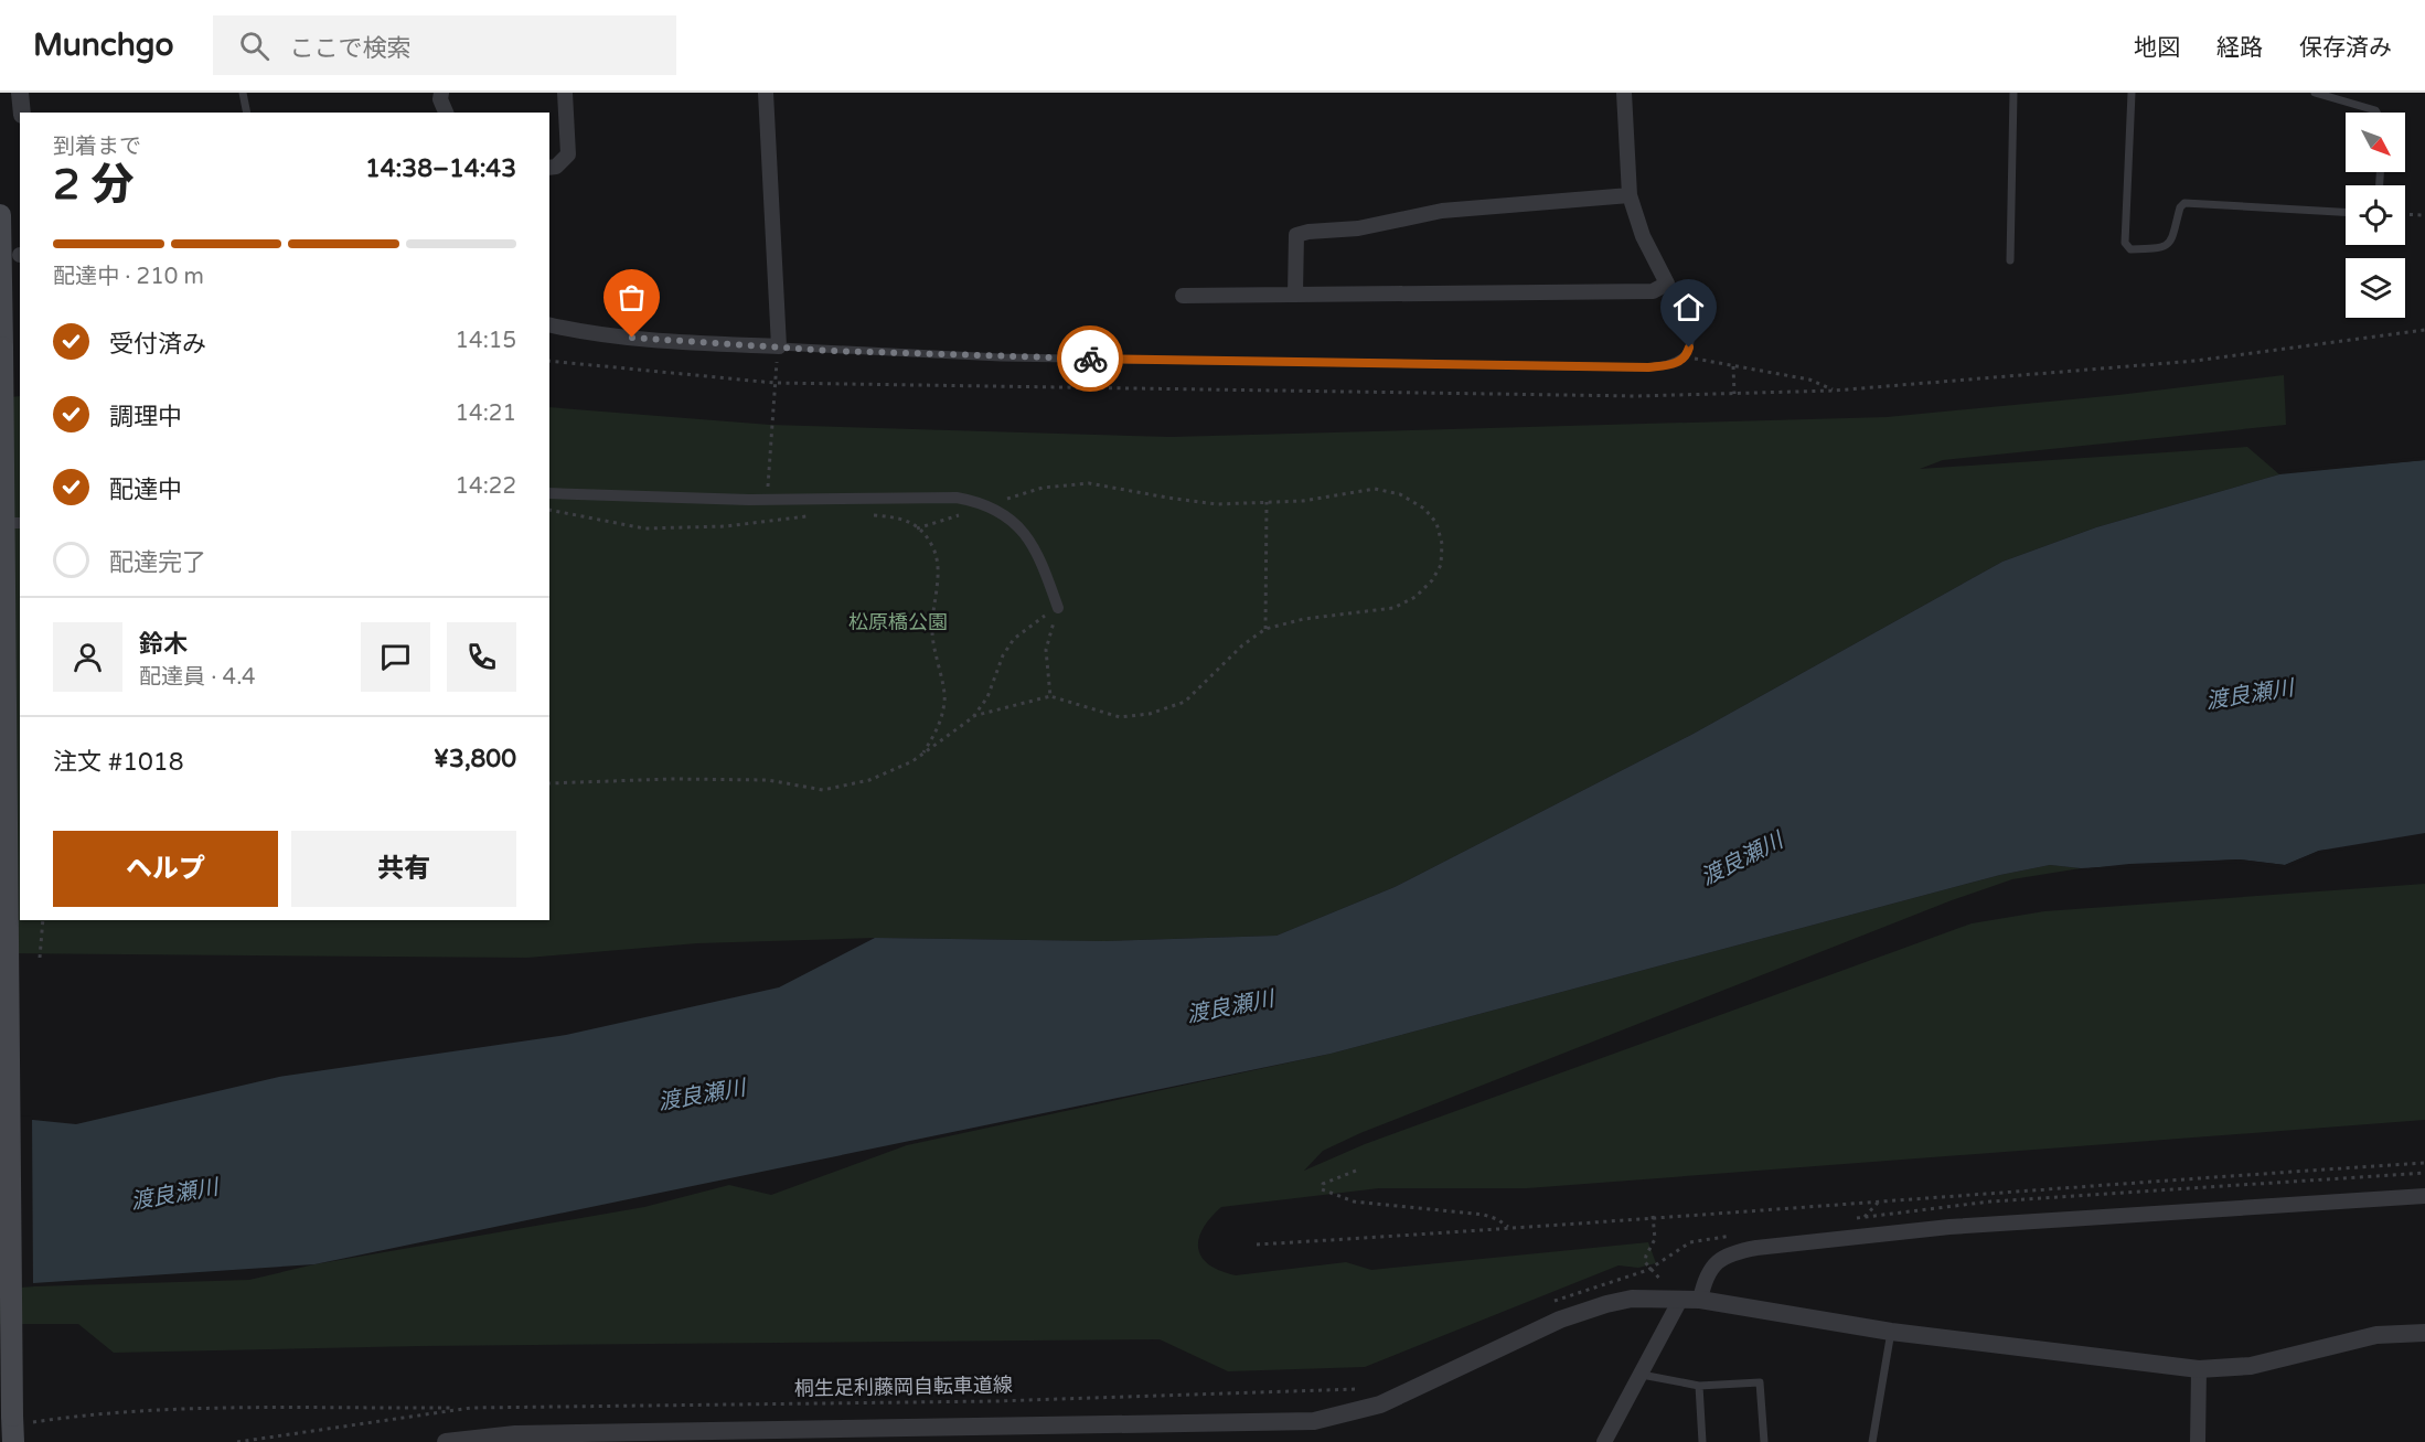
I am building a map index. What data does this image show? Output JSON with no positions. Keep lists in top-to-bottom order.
{
  "streets": {
    "path": ["桐生足利藤岡自転車道線"]
  },
  "water": ["渡良瀬川"],
  "parks": ["松原橋公園"],
  "north": "bottom right",
  "page": {
    "header": "Munchgo",
    "search": "ここで検索",
    "nav": ["地図", "経路", "保存済み"],
    "heading": ["2 分", "到着まで", "14:38–14:43"],
    "panel": [
      "鈴木",
      "配達員 · 4.4",
      "注文 #1018",
      "¥3,800"
    ],
    "bar": "配達中 · 210 m",
    "list": [
      ["受付済み", "14:15"],
      ["調理中", "14:21"],
      ["配達中", "14:22"],
      "配達完了"
    ],
    "buttons": ["ヘルプ", "共有"]
  }
}
